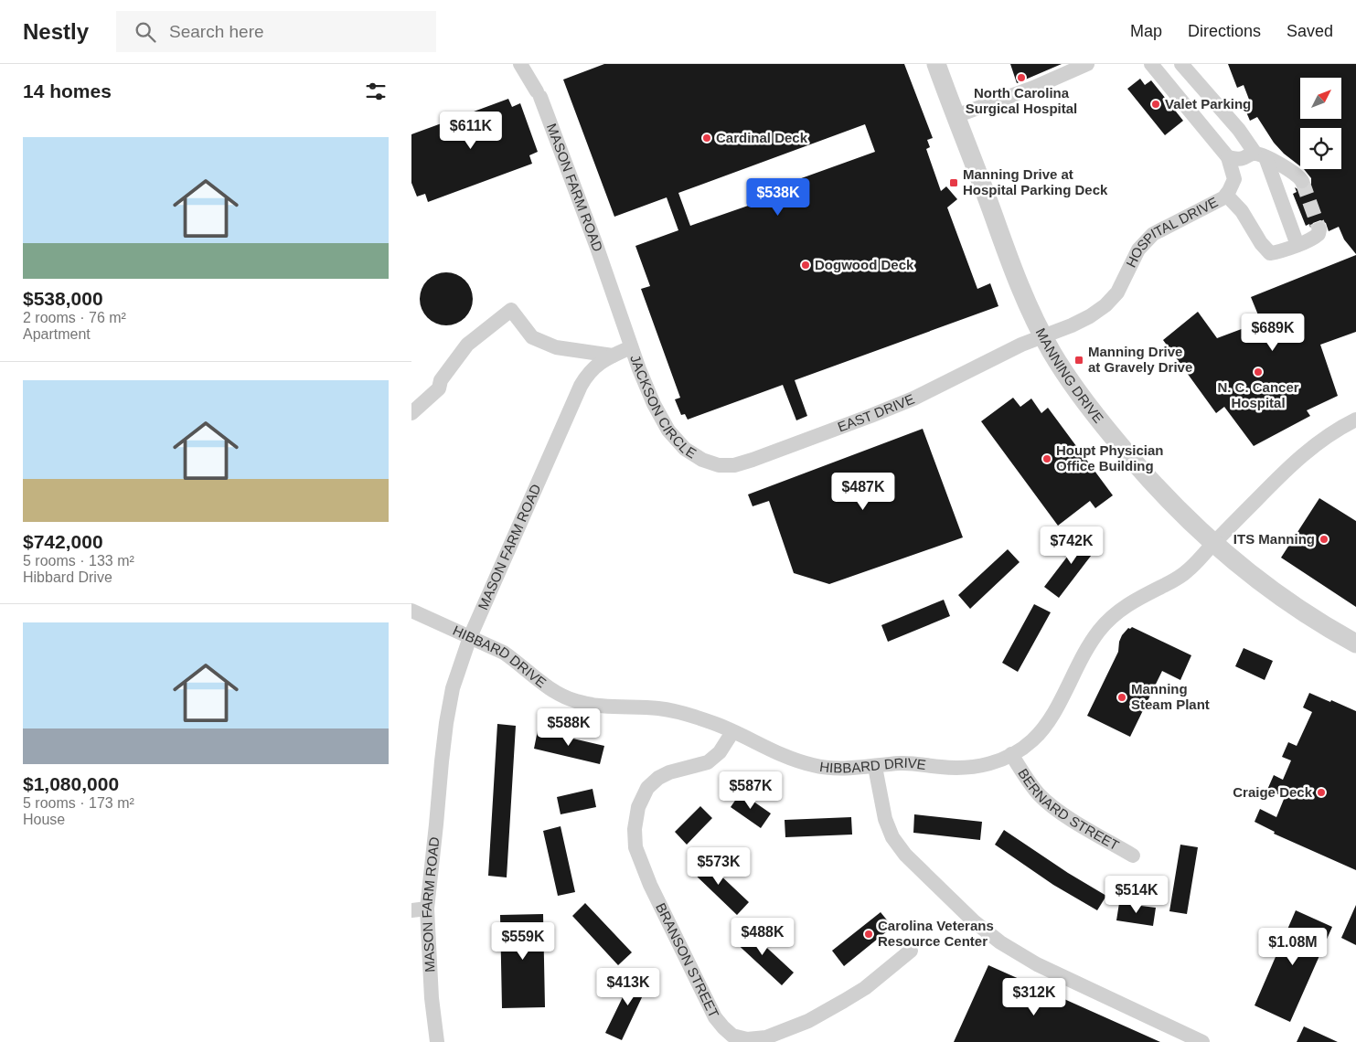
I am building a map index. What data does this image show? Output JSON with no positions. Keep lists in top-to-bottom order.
{
  "streets": {
    "street": [
      "MASON FARM ROAD",
      "HOSPITAL DRIVE",
      "MANNING DRIVE",
      "JACKSON CIRCLE",
      "EAST DRIVE",
      "HIBBARD DRIVE",
      "BERNARD STREET",
      "BRANSON STREET"
    ]
  },
  "crossings": [
    ["MASON FARM ROAD", "JACKSON CIRCLE"],
    ["MASON FARM ROAD", "HIBBARD DRIVE"],
    ["HOSPITAL DRIVE", "MANNING DRIVE"],
    ["HOSPITAL DRIVE", "EAST DRIVE"],
    ["MANNING DRIVE", "EAST DRIVE"],
    ["MANNING DRIVE", "HIBBARD DRIVE"],
    ["JACKSON CIRCLE", "EAST DRIVE"],
    ["HIBBARD DRIVE", "BERNARD STREET"],
    ["HIBBARD DRIVE", "BRANSON STREET"]
  ],
  "places": {
    "other": [
      "North Carolina Surgical Hospital",
      "Valet Parking",
      "Cardinal Deck",
      "Dogwood Deck",
      "N. C. Cancer Hospital",
      "Houpt Physician Office Building",
      "ITS Manning",
      "Manning Steam Plant",
      "Craige Deck",
      "Carolina Veterans Resource Center"
    ],
    "transit": ["Manning Drive at Hospital Parking Deck", "Manning Drive at Gravely Drive"]
  },
  "north": "top right",
  "page": {
    "header": "Nestly",
    "search": "Search here",
    "nav": ["Map", "Directions", "Saved"],
    "heading": "14 homes",
    "price": [
      "$611K",
      "$538K",
      "$689K",
      "$487K",
      "$742K",
      "$588K",
      "$587K",
      "$573K",
      "$514K",
      "$488K",
      "$559K",
      "$1.08M",
      "$413K",
      "$312K"
    ],
    "list": [
      {
        "name": "$538,000",
        "note": "2 rooms · 76 m² · Apartment"
      },
      {
        "name": "$742,000",
        "note": "5 rooms · 133 m² · Hibbard Drive"
      },
      {
        "name": "$1,080,000",
        "note": "5 rooms · 173 m² · House"
      }
    ]
  }
}
